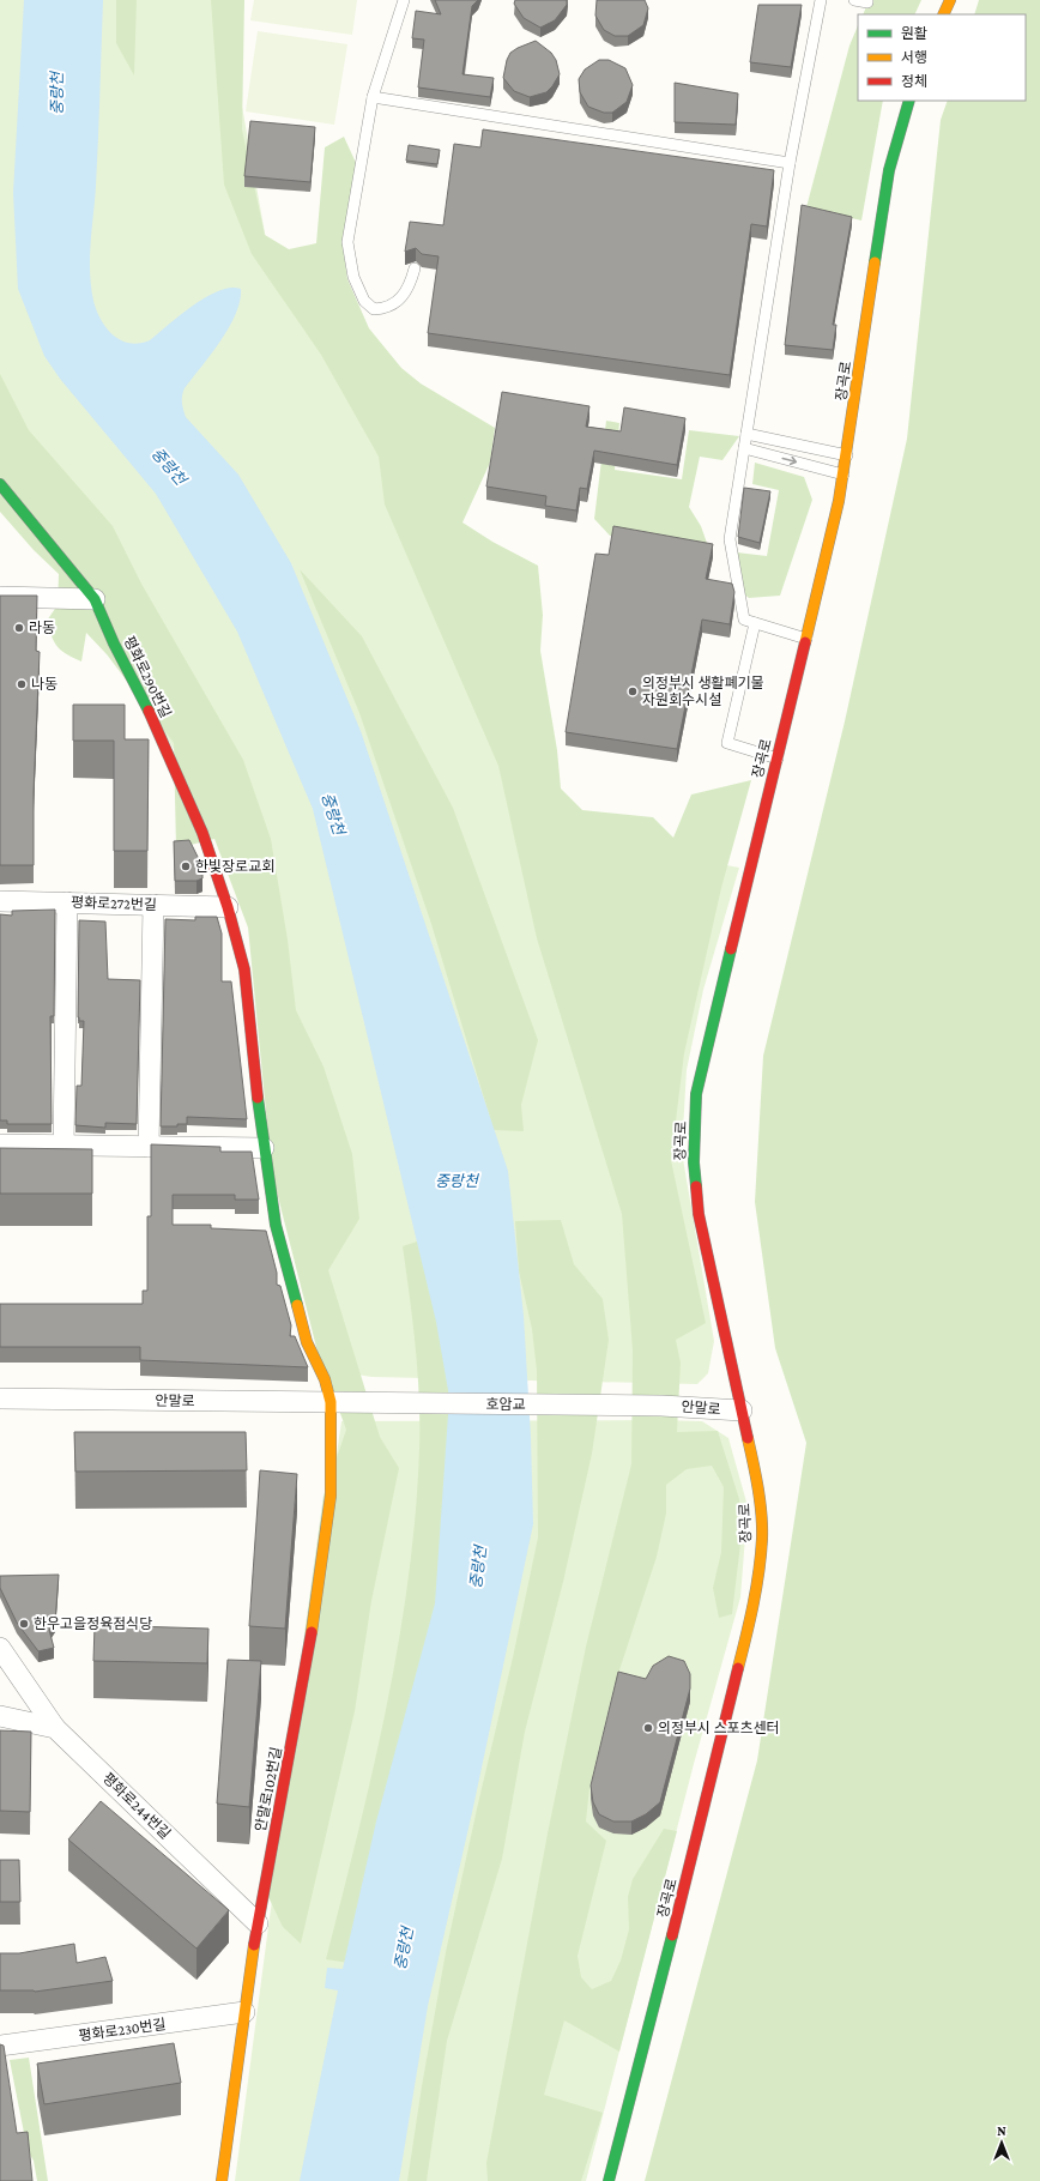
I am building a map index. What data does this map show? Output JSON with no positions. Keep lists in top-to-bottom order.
{
  "streets": {
    "street": [
      "장곡로",
      "평화로290번길",
      "평화로272번길",
      "안말로",
      "호암교",
      "안말로102번길",
      "평화로244번길",
      "평화로230번길"
    ]
  },
  "crossings": [
    ["장곡로", "안말로"],
    ["평화로290번길", "평화로272번길"],
    ["평화로290번길", "안말로102번길"],
    ["안말로", "호암교"],
    ["안말로", "안말로102번길"],
    ["호암교", "안말로102번길"],
    ["안말로102번길", "평화로244번길"],
    ["안말로102번길", "평화로230번길"]
  ],
  "water": ["중랑천"],
  "places": [
    "라동",
    "나동",
    "의정부시 생활폐기물 자원회수시설",
    "한빛장로교회",
    "한우고을정육점식당",
    "의정부시 스포츠센터"
  ],
  "legend": ["원활", "서행", "정체"],
  "north": "top"
}
